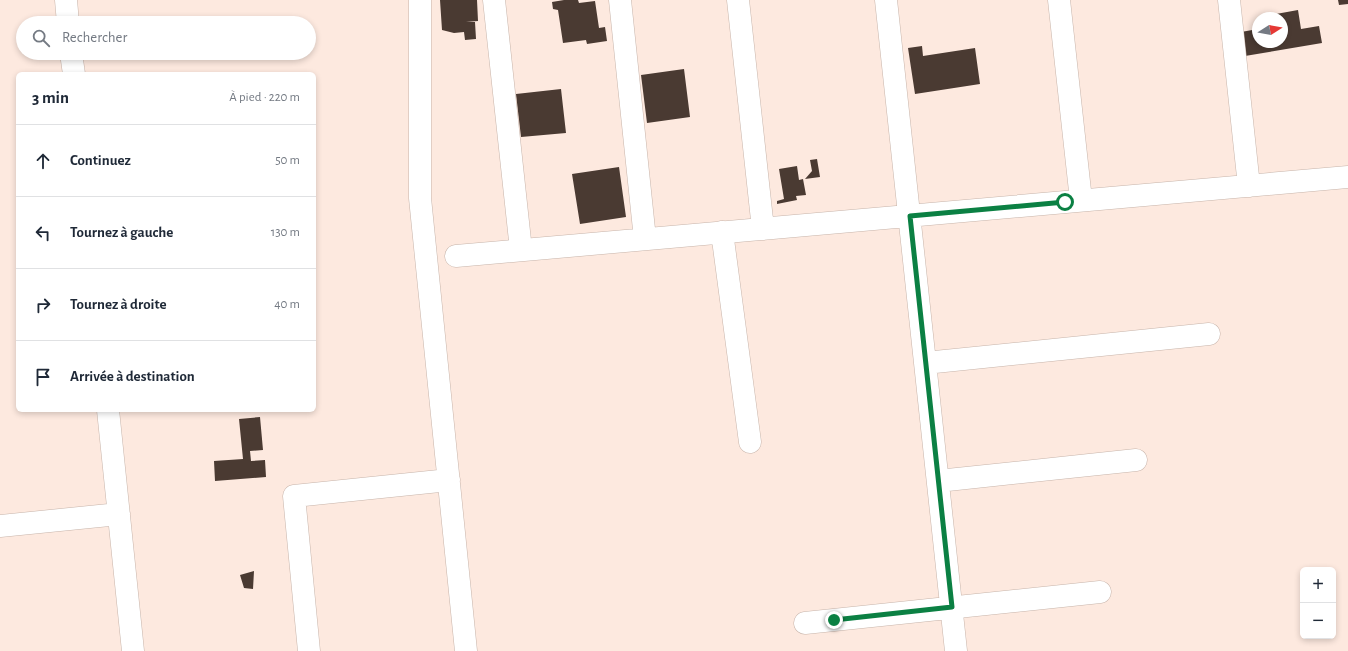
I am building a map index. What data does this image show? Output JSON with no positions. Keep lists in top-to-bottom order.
{
  "north": "right",
  "page": {
    "search": "Rechercher",
    "heading": ["3 min", "À pied · 220 m"],
    "list": [
      ["Continuez", "50 m"],
      ["Tournez à gauche", "130 m"],
      ["Tournez à droite", "40 m"],
      "Arrivée à destination"
    ],
    "map_buttons": ["+", "−"]
  }
}
